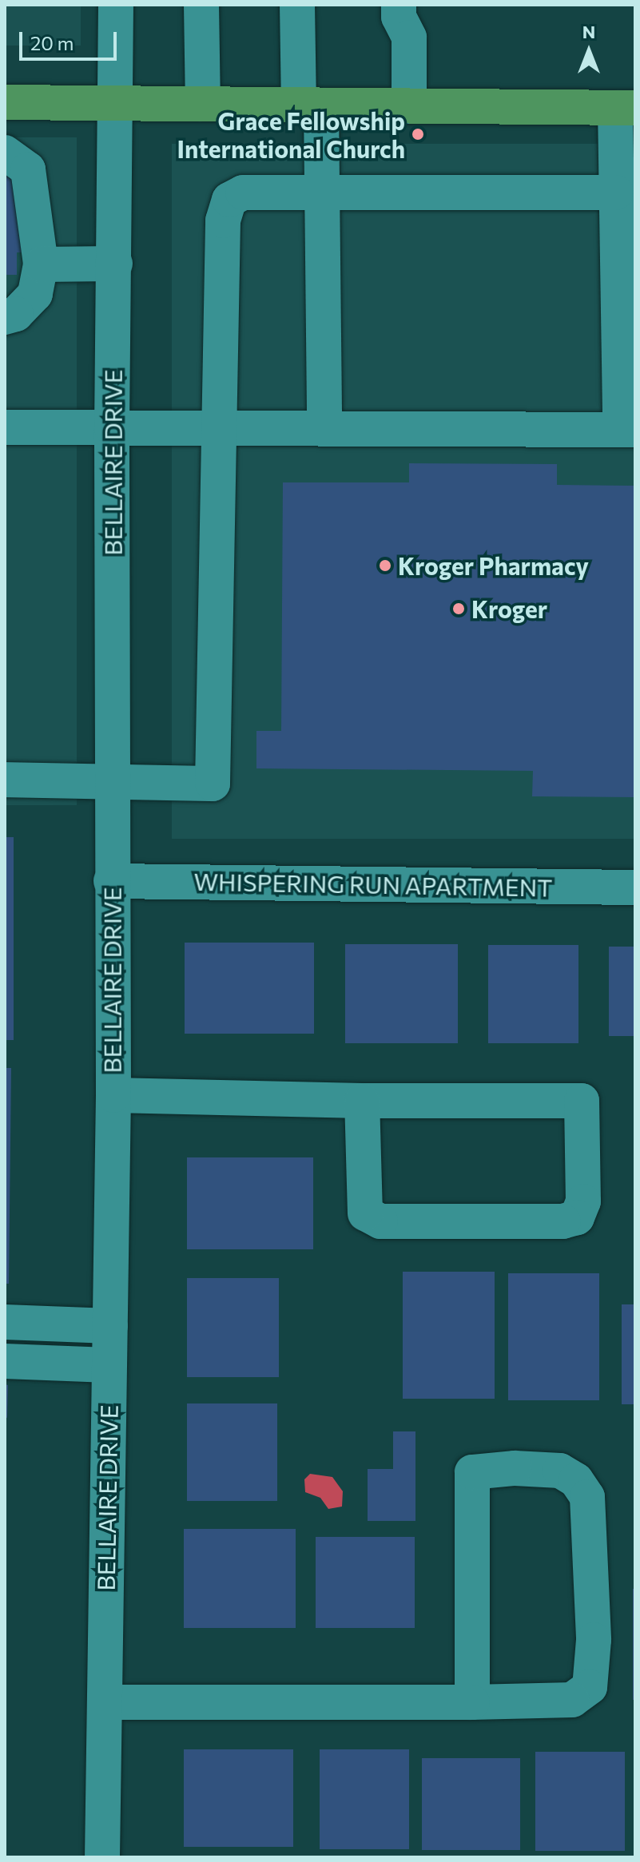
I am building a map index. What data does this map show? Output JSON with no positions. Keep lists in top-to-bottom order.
{
  "streets": {
    "street": ["BELLAIRE DRIVE", "WHISPERING RUN APARTMENT"]
  },
  "crossings": [
    ["BELLAIRE DRIVE", "WHISPERING RUN APARTMENT"]
  ],
  "places": ["Grace Fellowship International Church", "Kroger Pharmacy", "Kroger"],
  "scale_bar": "20 m",
  "north": "top"
}
